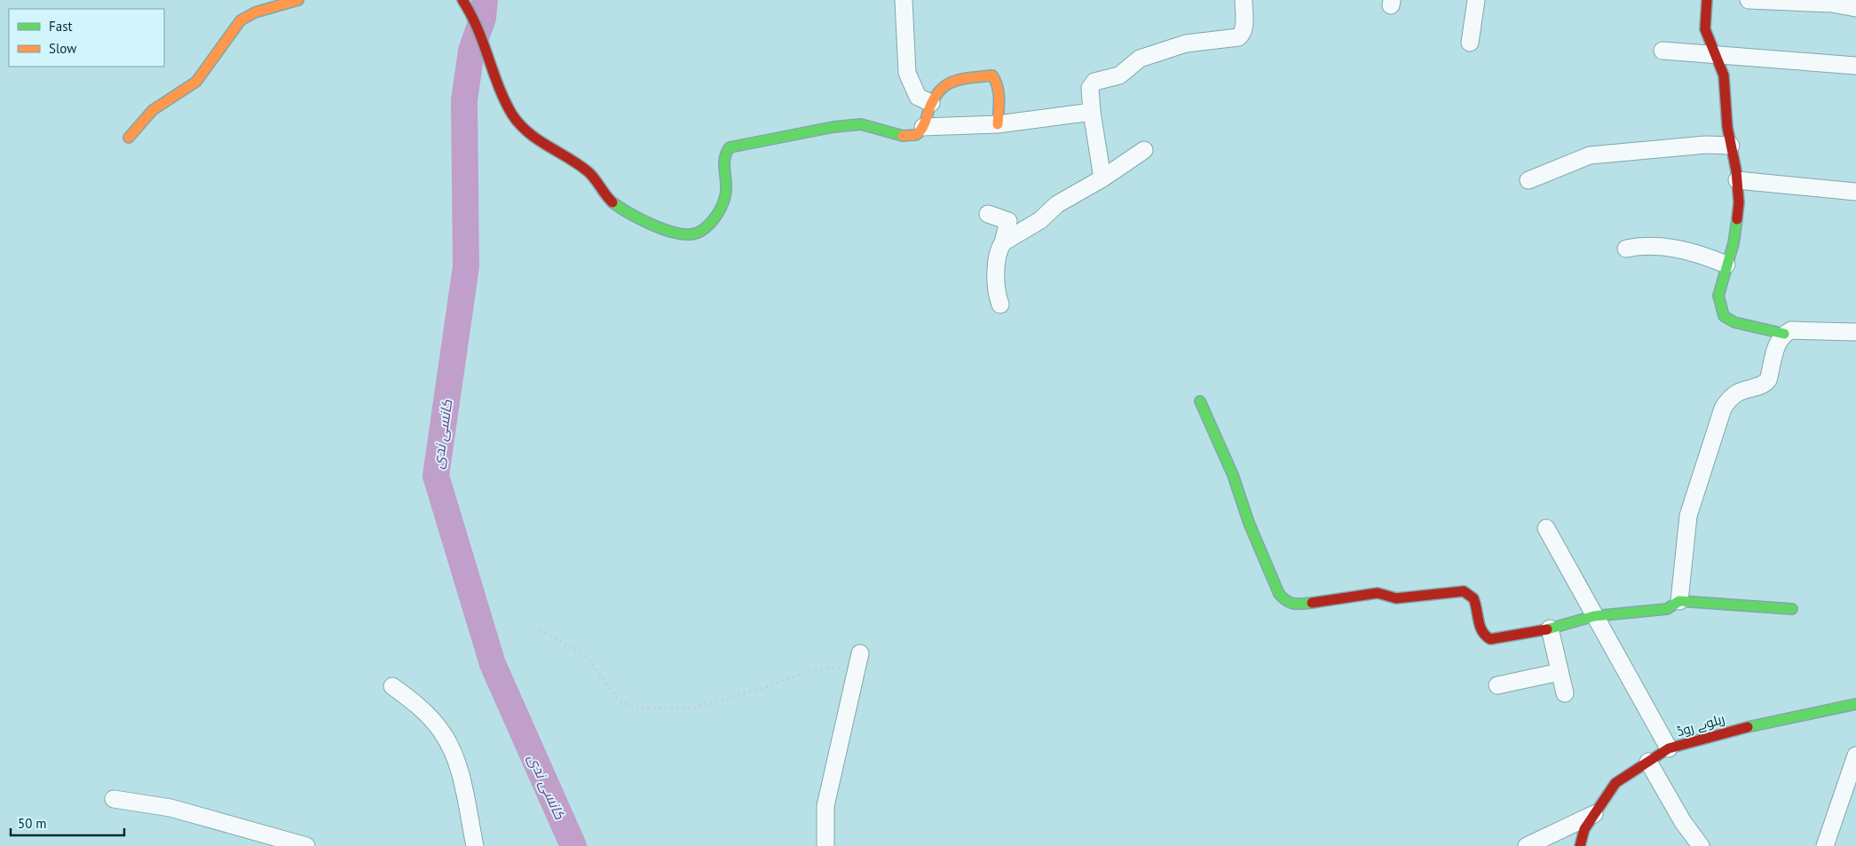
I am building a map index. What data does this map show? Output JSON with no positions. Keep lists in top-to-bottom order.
{
  "streets": {
    "street": ["ریلوے روڈ"]
  },
  "water": ["کانسی ندی"],
  "legend": ["Fast", "Slow"],
  "scale_bar": "50 m"
}
